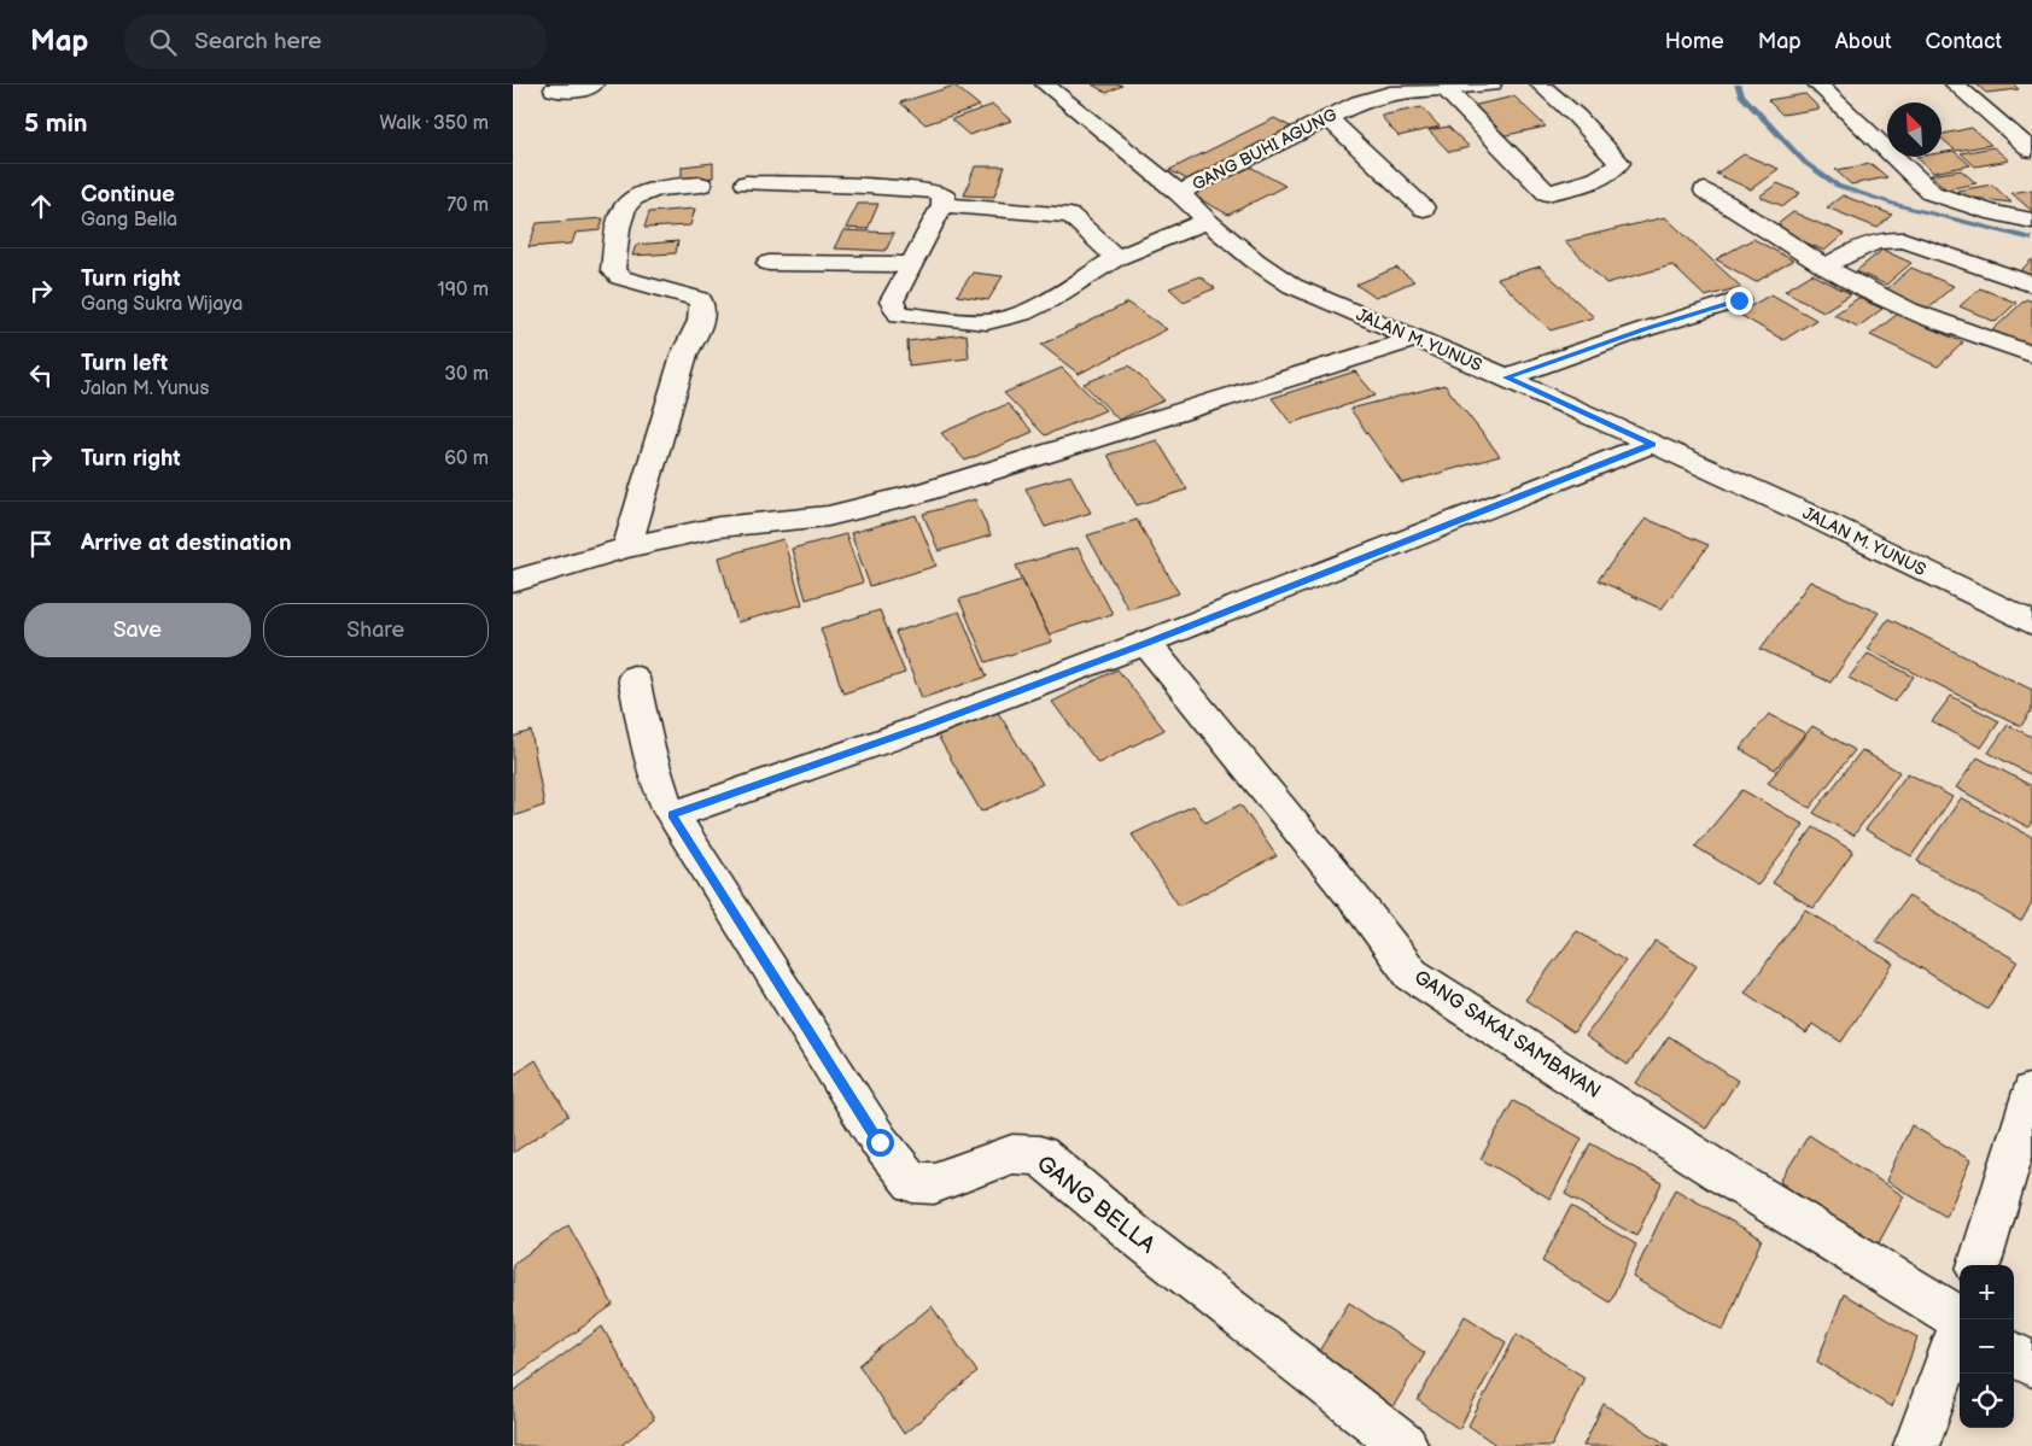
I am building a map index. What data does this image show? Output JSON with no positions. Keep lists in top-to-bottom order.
{
  "streets": {
    "street": [
      "GANG BUHI AGUNG",
      "JALAN M. YUNUS",
      "GANG SAKAI SAMBAYAN",
      "GANG BELLA"
    ]
  },
  "crossings": [
    ["GANG BUHI AGUNG", "JALAN M. YUNUS"]
  ],
  "north": "top left",
  "page": {
    "header": "Map",
    "search": "Search here",
    "nav": [
      "Home",
      "Map",
      "About",
      "Contact"
    ],
    "heading": ["5 min", "Walk · 350 m"],
    "list": [
      ["Continue", "Gang Bella", "70 m"],
      ["Turn right", "Gang Sukra Wijaya", "190 m"],
      ["Turn left", "Jalan M. Yunus", "30 m"],
      ["Turn right", "60 m"],
      "Arrive at destination"
    ],
    "buttons": ["Save", "Share"],
    "map_buttons": ["+", "−"]
  }
}
